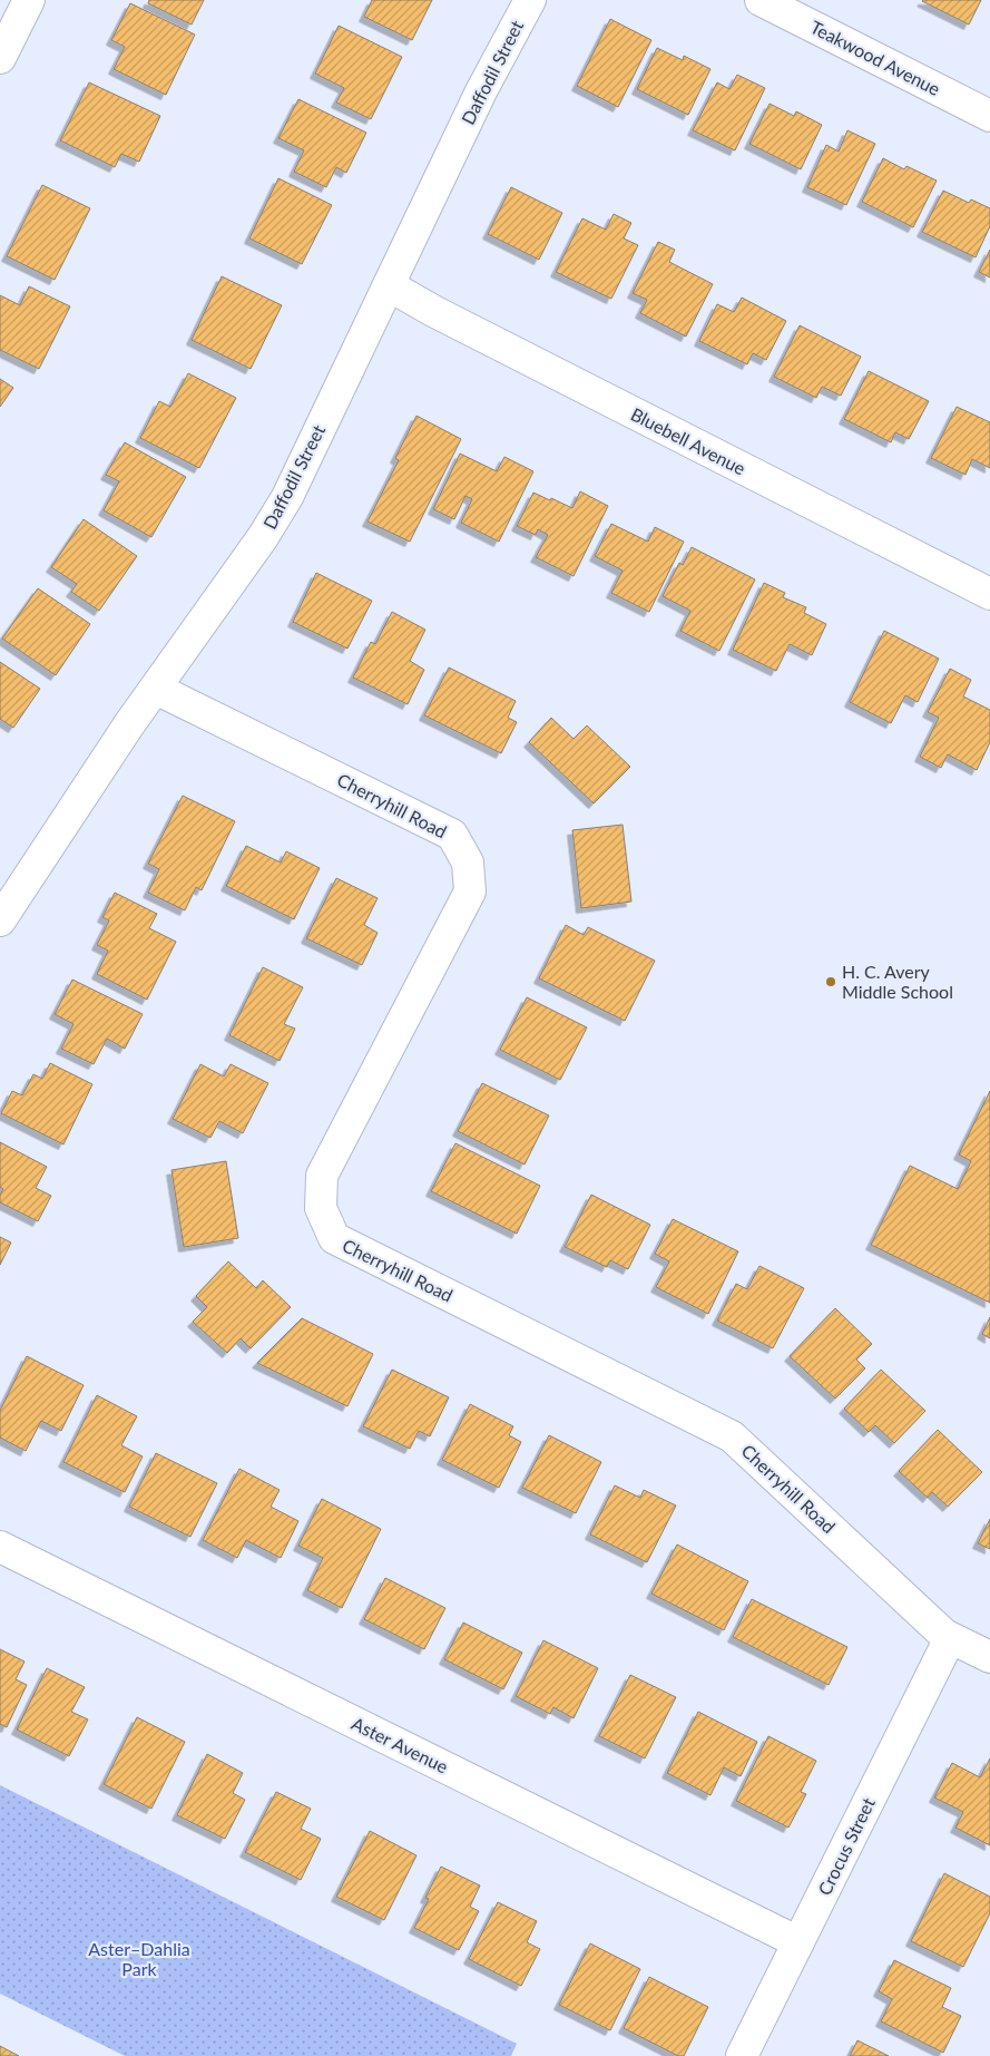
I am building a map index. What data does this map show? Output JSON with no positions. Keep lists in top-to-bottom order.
{
  "streets": {
    "street": [
      "Teakwood Avenue",
      "Daffodil Street",
      "Bluebell Avenue",
      "Cherryhill Road",
      "Aster Avenue",
      "Crocus Street"
    ]
  },
  "crossings": [
    ["Daffodil Street", "Bluebell Avenue"],
    ["Daffodil Street", "Cherryhill Road"],
    ["Cherryhill Road", "Crocus Street"],
    ["Aster Avenue", "Crocus Street"]
  ],
  "parks": ["Aster–Dahlia Park"],
  "places": ["H. C. Avery Middle School"]
}
